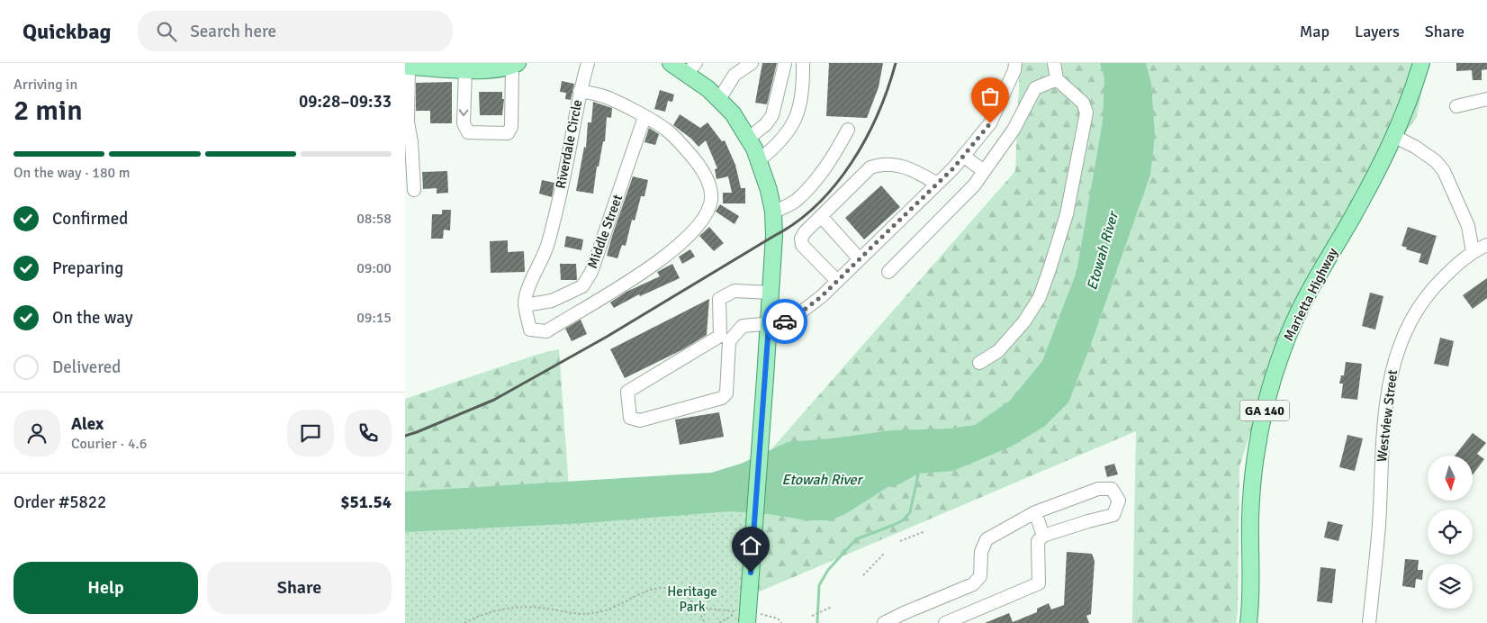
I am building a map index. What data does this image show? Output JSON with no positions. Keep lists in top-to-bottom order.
{
  "streets": {
    "main road": ["Marietta Highway", "GA 140"],
    "street": ["Riverdale Circle", "Middle Street", "Westview Street"]
  },
  "crossings": [
    ["Riverdale Circle", "Middle Street"]
  ],
  "water": ["Etowah River"],
  "parks": ["Heritage Park"],
  "north": "bottom",
  "page": {
    "header": "Quickbag",
    "search": "Search here",
    "nav": ["Map", "Layers", "Share"],
    "heading": ["2 min", "Arriving in", "09:28–09:33"],
    "panel": [
      "Alex",
      "Courier · 4.6",
      "Order #5822",
      "$51.54"
    ],
    "bar": "On the way · 180 m",
    "list": [
      ["Confirmed", "08:58"],
      ["Preparing", "09:00"],
      ["On the way", "09:15"],
      "Delivered"
    ],
    "buttons": ["Help", "Share"]
  }
}
